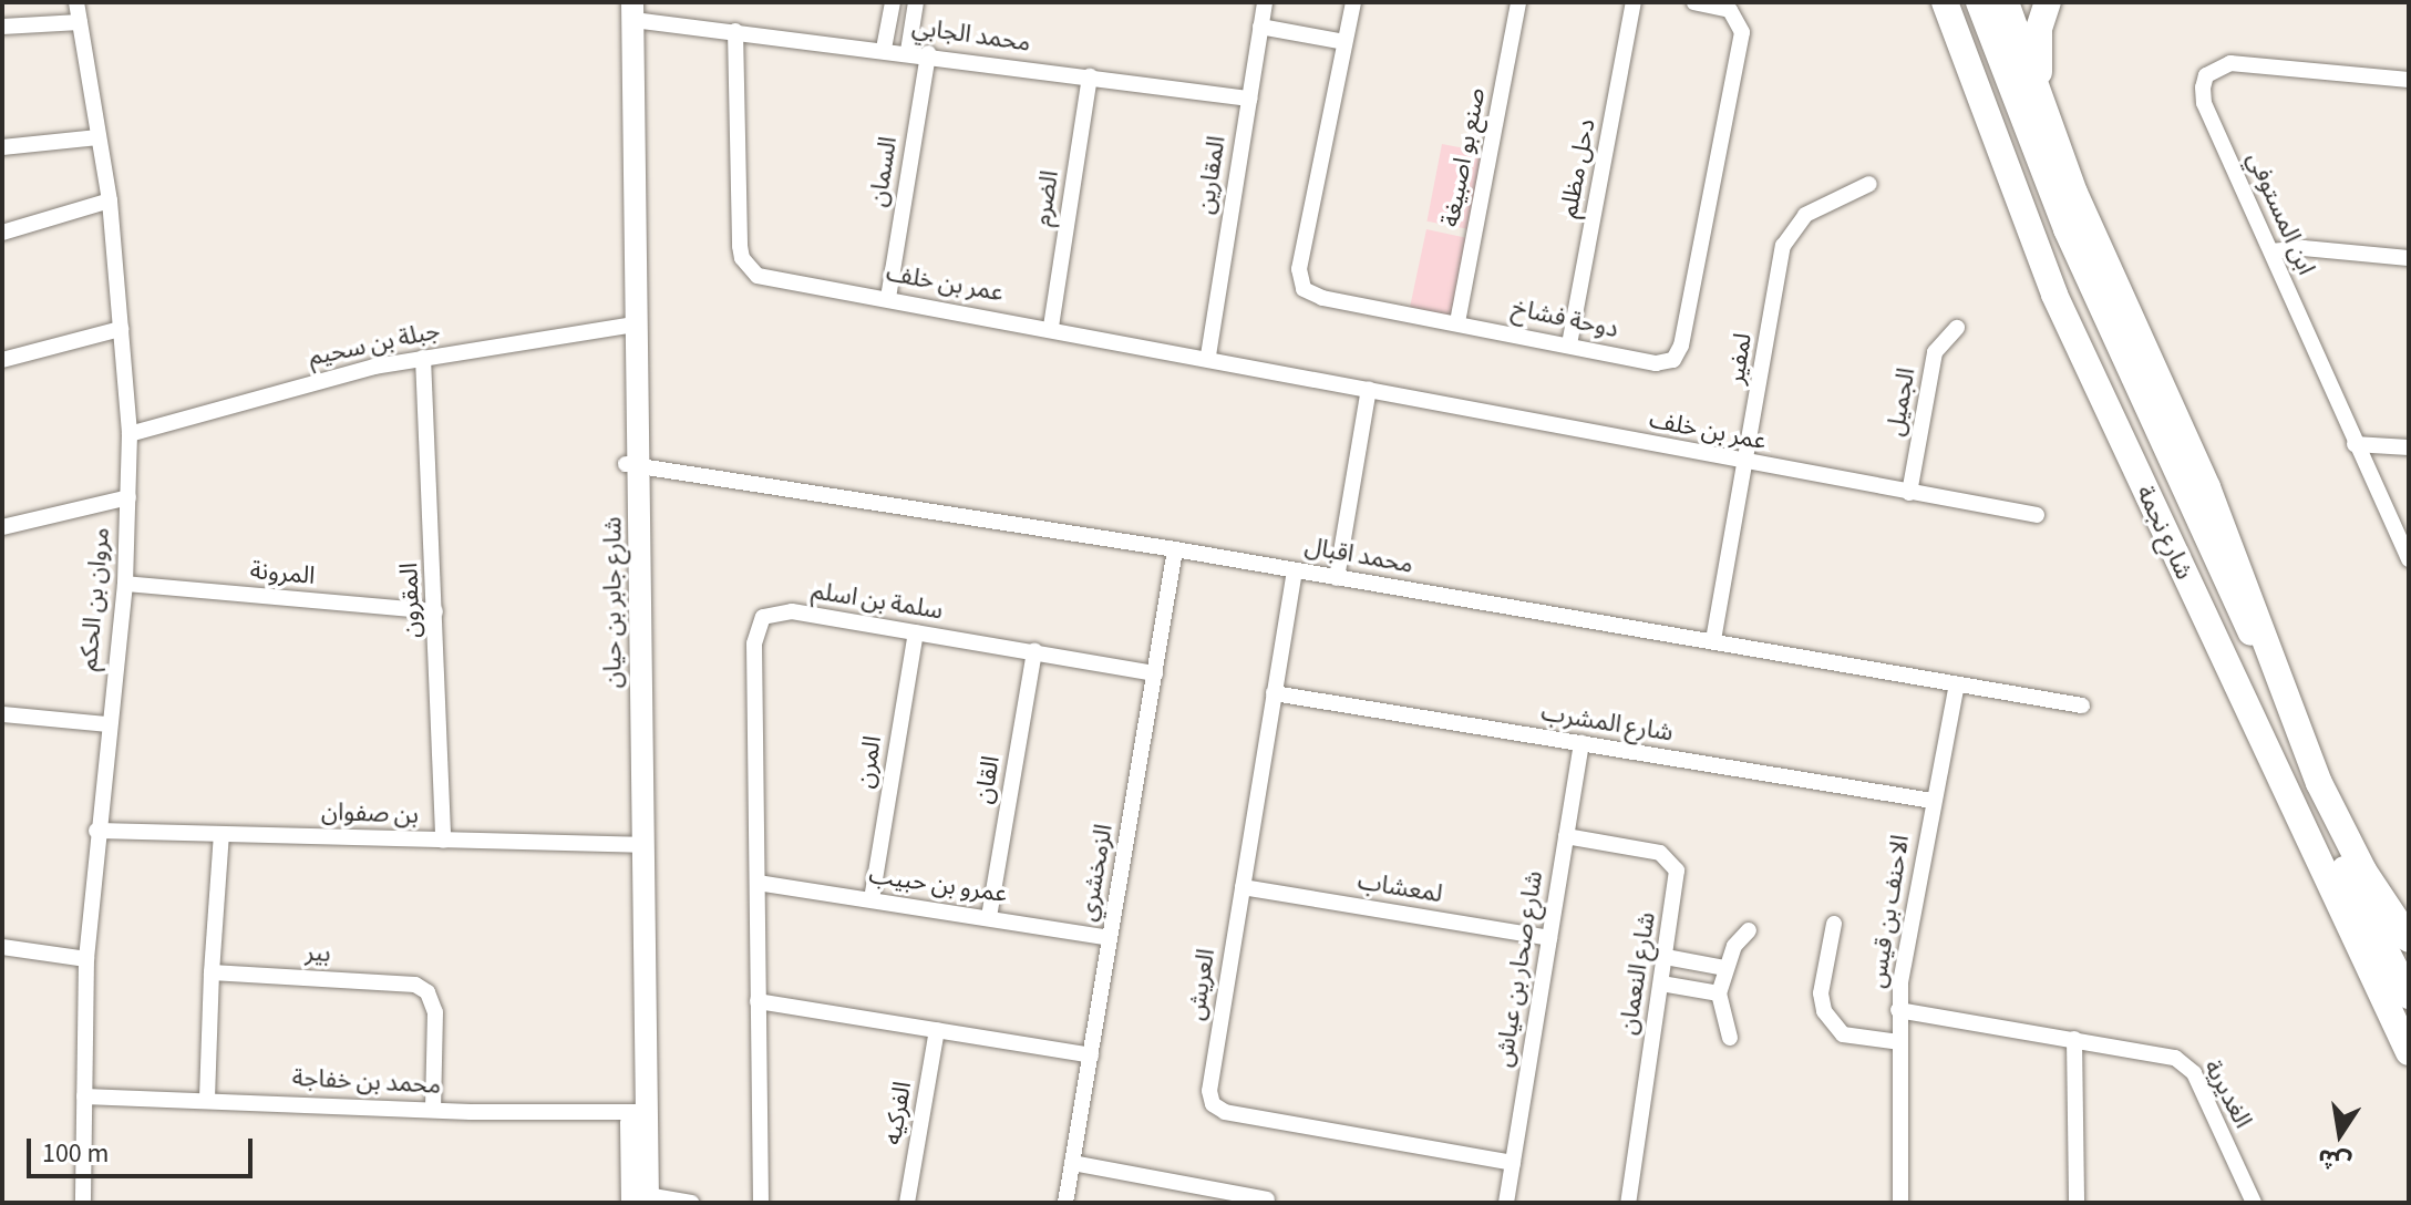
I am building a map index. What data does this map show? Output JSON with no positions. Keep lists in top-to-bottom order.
{
  "streets": {
    "main road": ["شارع نجمة"],
    "street": [
      "محمد الجابي",
      "صنع بو اصبيغة",
      "دحل مظلم",
      "السمان",
      "المقارين",
      "الضرم",
      "ابن المستوفي",
      "عمر بن خلف",
      "دوحة فشاخ",
      "جبلة بن سحيم",
      "لمفير",
      "الجميل",
      "محمد اقبال",
      "المرونة",
      "مروان بن الحكم",
      "المقرون",
      "سلمة بن اسلم",
      "شارع جابر بن حيان",
      "شارع المشرب",
      "المرن",
      "القان",
      "بن صفوان",
      "الزمخشري",
      "عمرو بن حبيب",
      "لمعشاب",
      "الاحنف بن قيس",
      "بير",
      "شارع صحار بن عياش",
      "شارع النعمان",
      "العريش",
      "محمد بن خفاجة",
      "الغديرية",
      "الفركيه"
    ]
  },
  "crossings": [
    ["محمد الجابي", "السمان"],
    ["محمد الجابي", "المقارين"],
    ["محمد الجابي", "الضرم"],
    ["محمد الجابي", "عمر بن خلف"],
    ["محمد الجابي", "شارع جابر بن حيان"],
    ["صنع بو اصبيغة", "دوحة فشاخ"],
    ["دحل مظلم", "دوحة فشاخ"],
    ["السمان", "عمر بن خلف"],
    ["المقارين", "عمر بن خلف"],
    ["الضرم", "عمر بن خلف"],
    ["عمر بن خلف", "لمفير"],
    ["عمر بن خلف", "الجميل"],
    ["جبلة بن سحيم", "مروان بن الحكم"],
    ["جبلة بن سحيم", "المقرون"],
    ["جبلة بن سحيم", "شارع جابر بن حيان"],
    ["لمفير", "محمد اقبال"],
    ["محمد اقبال", "شارع جابر بن حيان"],
    ["محمد اقبال", "الزمخشري"],
    ["محمد اقبال", "الاحنف بن قيس"],
    ["محمد اقبال", "العريش"],
    ["المرونة", "مروان بن الحكم"],
    ["المرونة", "المقرون"],
    ["مروان بن الحكم", "بن صفوان"],
    ["مروان بن الحكم", "محمد بن خفاجة"],
    ["المقرون", "بن صفوان"],
    ["سلمة بن اسلم", "المرن"],
    ["سلمة بن اسلم", "القان"],
    ["سلمة بن اسلم", "الزمخشري"],
    ["سلمة بن اسلم", "عمرو بن حبيب"],
    ["شارع جابر بن حيان", "بن صفوان"],
    ["شارع جابر بن حيان", "محمد بن خفاجة"],
    ["شارع المشرب", "الاحنف بن قيس"],
    ["شارع المشرب", "شارع صحار بن عياش"],
    ["شارع المشرب", "العريش"],
    ["المرن", "عمرو بن حبيب"],
    ["القان", "عمرو بن حبيب"],
    ["الزمخشري", "عمرو بن حبيب"],
    ["لمعشاب", "شارع صحار بن عياش"],
    ["لمعشاب", "العريش"],
    ["الاحنف بن قيس", "الغديرية"],
    ["بير", "محمد بن خفاجة"],
    ["شارع صحار بن عياش", "شارع النعمان"],
    ["شارع صحار بن عياش", "العريش"]
  ],
  "scale_bar": "100 m",
  "north": "bottom"
}
